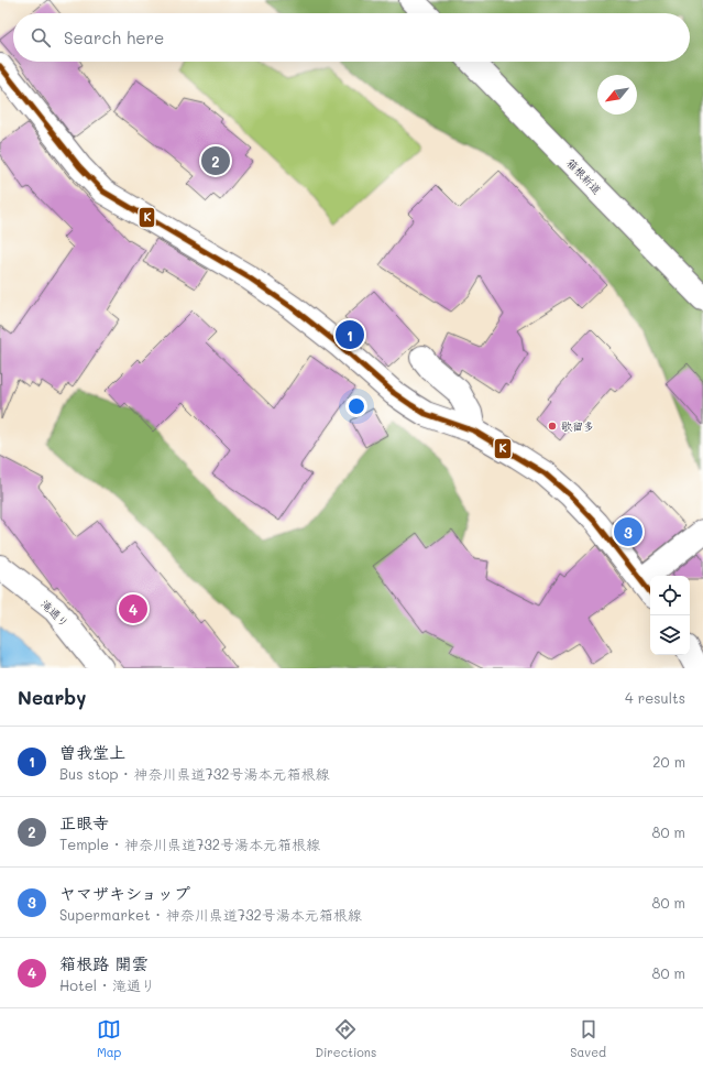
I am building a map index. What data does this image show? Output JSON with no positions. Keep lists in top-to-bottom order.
{
  "streets": {
    "main road": ["箱根新道", "滝通り"]
  },
  "places": ["歌留多"],
  "lines": ["transit line K"],
  "north": "bottom left",
  "page": {
    "search": "Search here",
    "pins": [
      "2",
      "1",
      "3",
      "4"
    ],
    "heading": ["Nearby", "4 results"],
    "list": [
      {
        "mark": "1",
        "name": "曽我堂上",
        "note": "Bus stop · 神奈川県道732号湯本元箱根線",
        "value": "20 m"
      },
      {
        "mark": "2",
        "name": "正眼寺",
        "note": "Temple · 神奈川県道732号湯本元箱根線",
        "value": "80 m"
      },
      {
        "mark": "3",
        "name": "ヤマザキショップ",
        "note": "Supermarket · 神奈川県道732号湯本元箱根線",
        "value": "80 m"
      },
      {
        "mark": "4",
        "name": "箱根路 開雲",
        "note": "Hotel · 滝通り",
        "value": "80 m"
      }
    ],
    "nav": ["Map", "Directions", "Saved"]
  }
}
